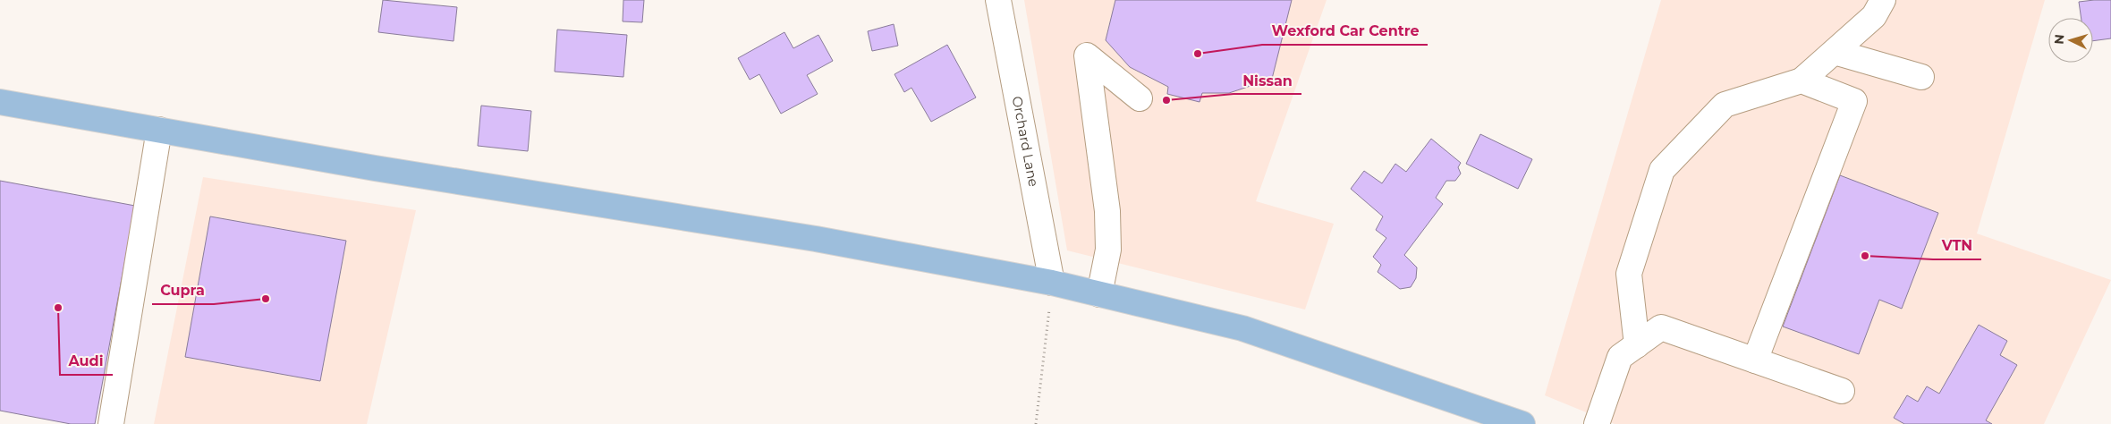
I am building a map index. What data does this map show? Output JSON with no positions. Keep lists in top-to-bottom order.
{
  "streets": {
    "street": ["Orchard Lane"]
  },
  "places": [
    "Wexford Car Centre",
    "Nissan",
    "VTN",
    "Cupra",
    "Audi"
  ],
  "north": "left"
}
